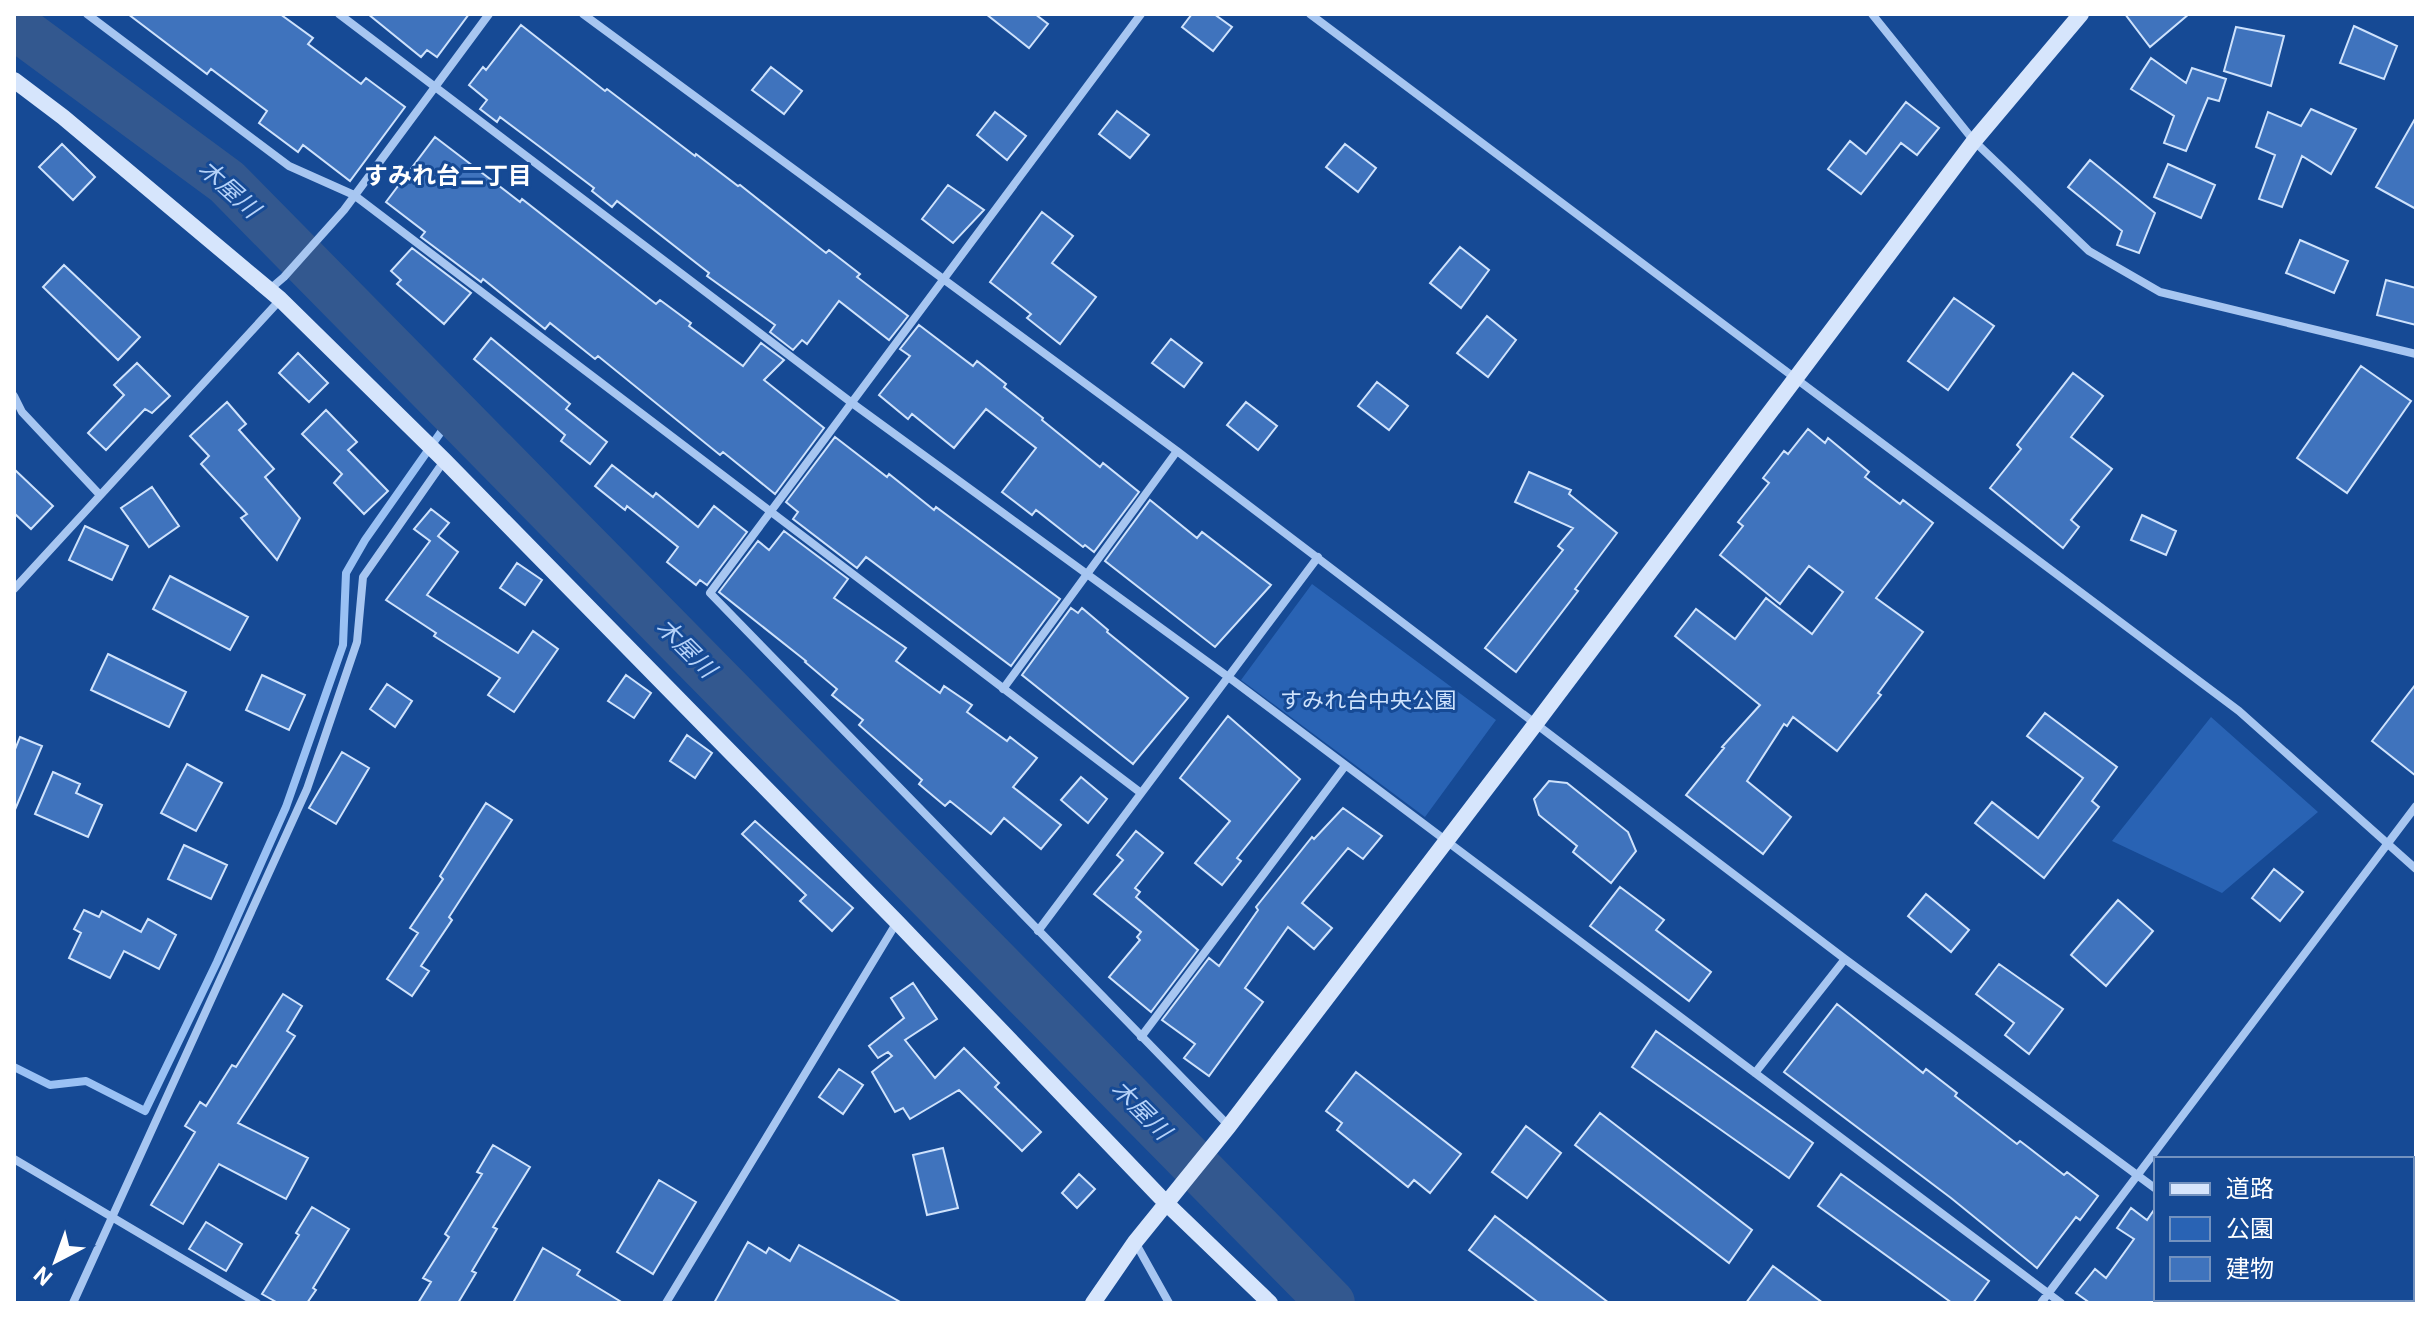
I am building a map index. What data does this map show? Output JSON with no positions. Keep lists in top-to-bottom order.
{
  "districts": ["すみれ台二丁目"],
  "water": ["木屋川"],
  "parks": ["すみれ台中央公園"],
  "legend": ["道路", "公園", "建物"],
  "north": "bottom left"
}
